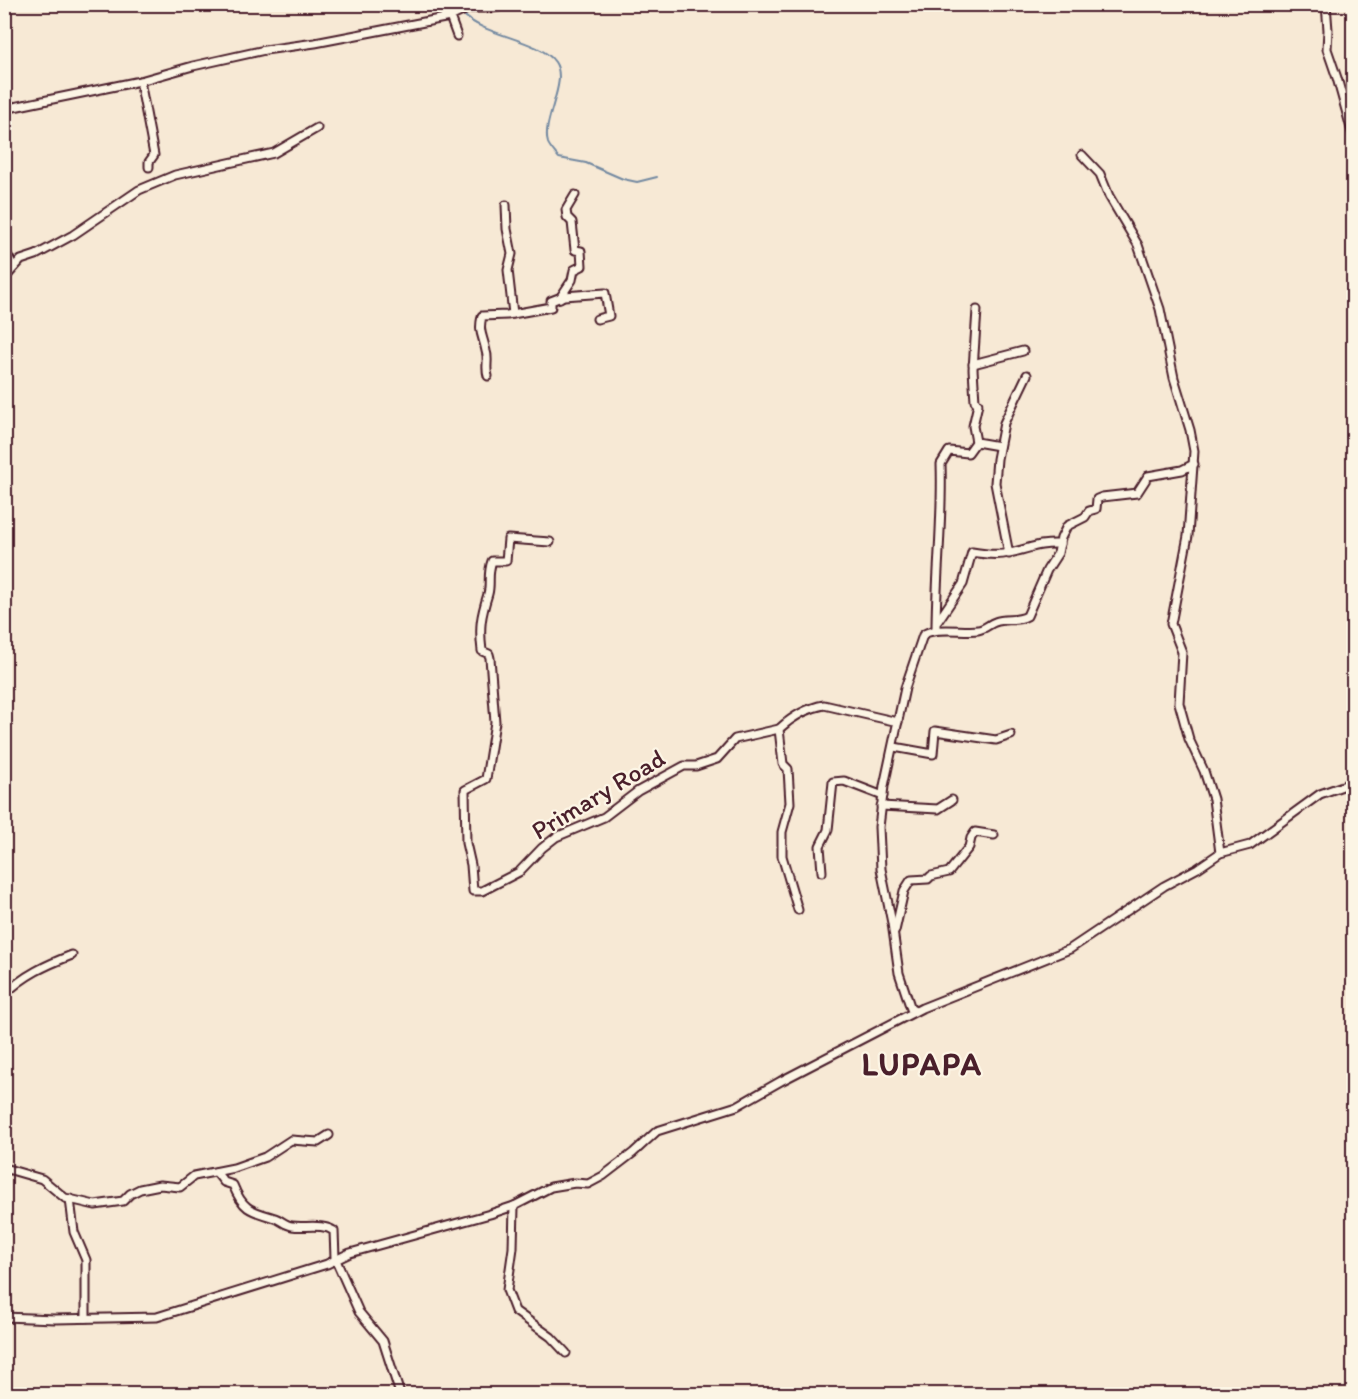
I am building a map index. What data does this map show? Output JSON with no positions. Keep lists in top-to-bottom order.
{
  "streets": {
    "street": ["Primary Road"]
  },
  "districts": ["LUPAPA"]
}
